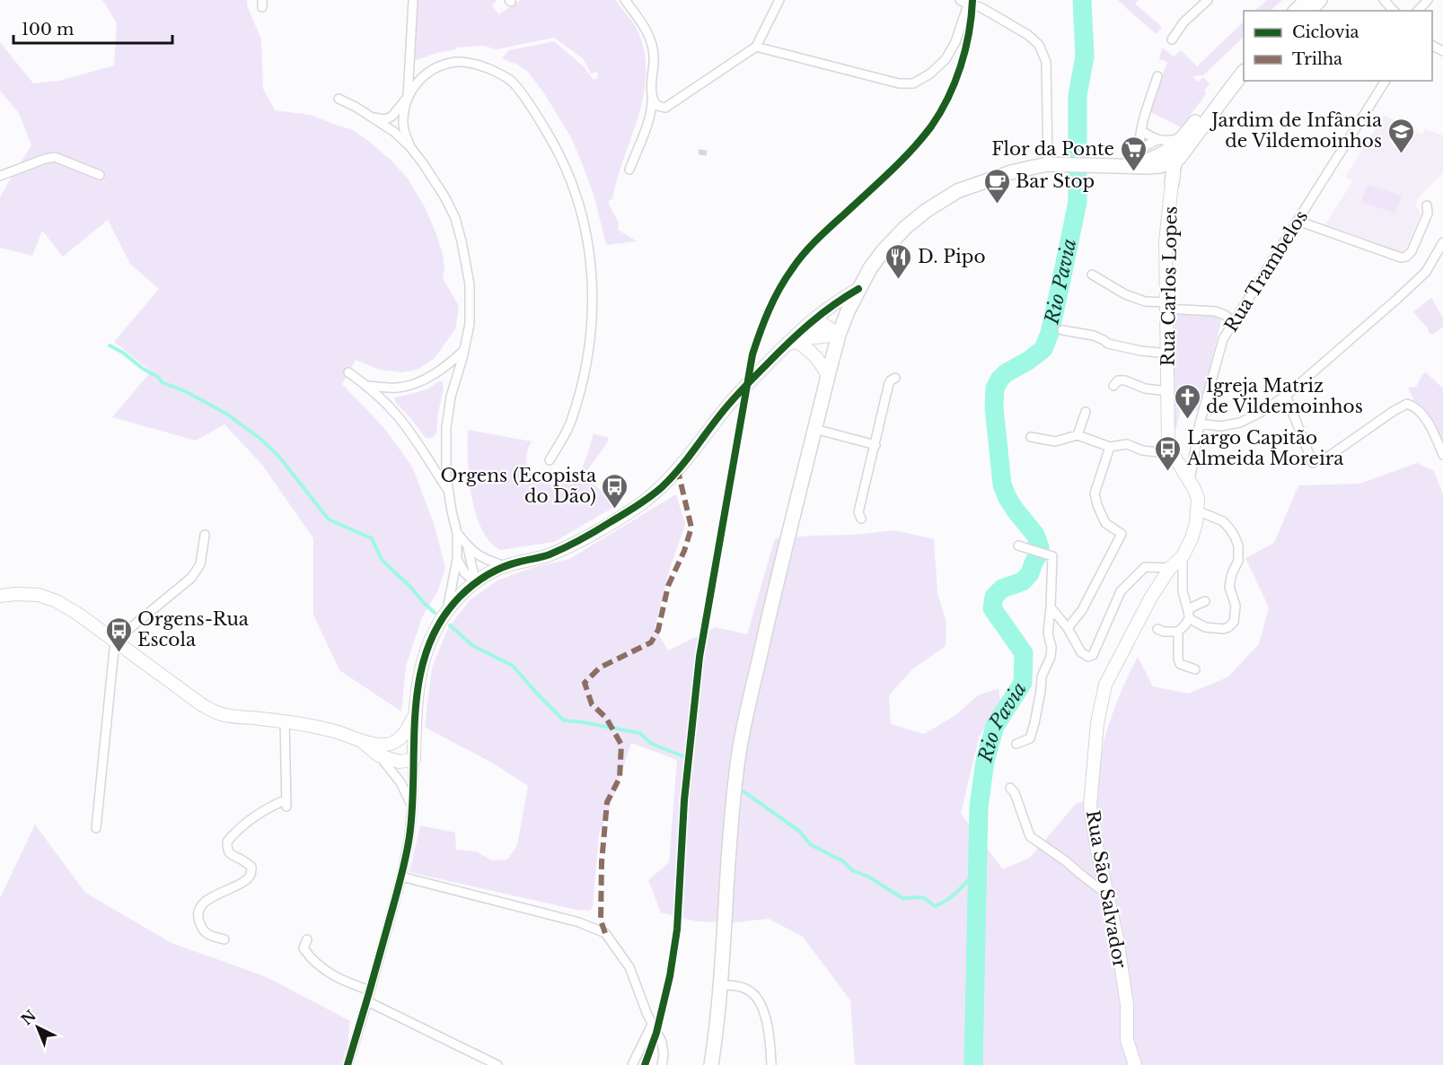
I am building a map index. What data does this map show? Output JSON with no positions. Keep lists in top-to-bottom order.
{
  "streets": {
    "street": ["Rua Trambelos", "Rua Carlos Lopes", "Rua São Salvador"]
  },
  "crossings": [
    ["Rua Trambelos", "Rua Carlos Lopes"],
    ["Rua Trambelos", "Rua São Salvador"],
    ["Rua Carlos Lopes", "Rua São Salvador"]
  ],
  "water": ["Rio Pavia"],
  "places": {
    "school or university": ["Jardim de Infância de Vildemoinhos"],
    "supermarket": ["Flor da Ponte"],
    "cafe": ["Bar Stop"],
    "restaurant": ["D. Pipo"],
    "church": ["Igreja Matriz de Vildemoinhos"],
    "bus stop": ["Largo Capitão Almeida Moreira", "Orgens (Ecopista do Dão)", "Orgens-Rua Escola"]
  },
  "legend": ["Ciclovia", "Trilha"],
  "scale_bar": "100 m",
  "north": "top left"
}
